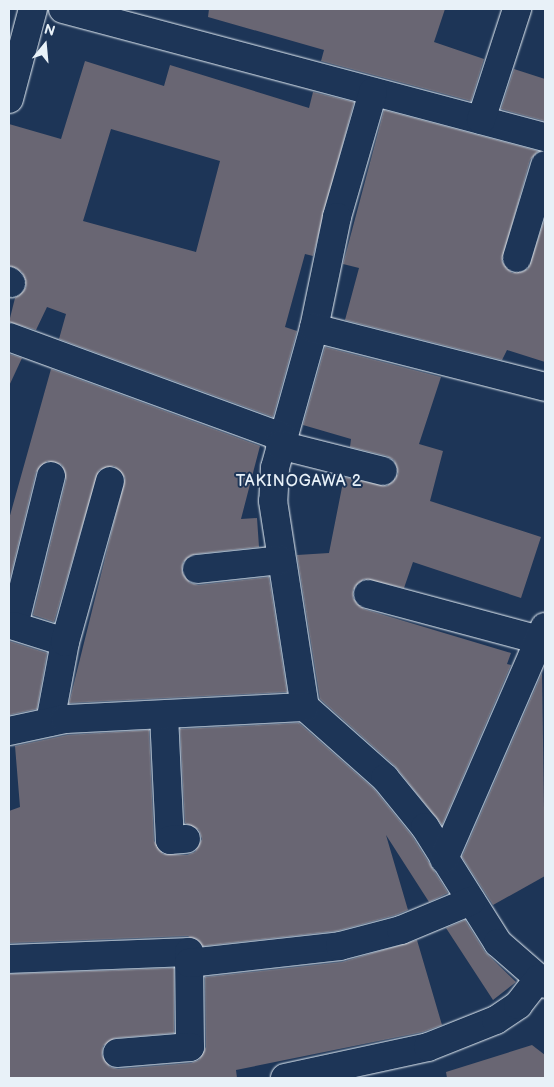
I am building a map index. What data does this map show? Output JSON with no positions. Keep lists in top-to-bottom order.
{
  "districts": ["TAKINOGAWA 2"],
  "north": "top"
}
